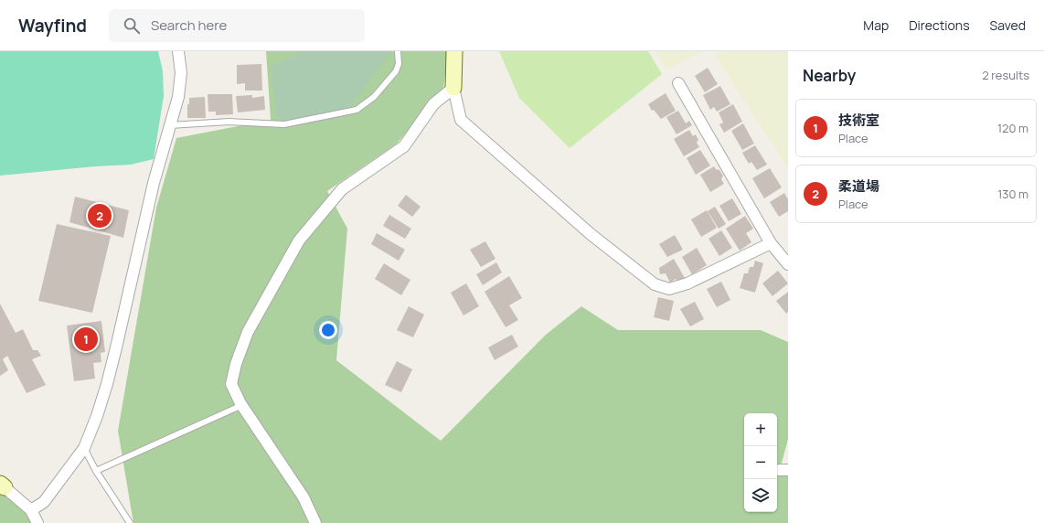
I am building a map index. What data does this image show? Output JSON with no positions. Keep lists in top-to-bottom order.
{
  "page": {
    "header": "Wayfind",
    "search": "Search here",
    "nav": ["Map", "Directions", "Saved"],
    "heading": ["Nearby", "2 results"],
    "list": [
      {
        "mark": "1",
        "name": "技術室",
        "note": "Place",
        "value": "120 m"
      },
      {
        "mark": "2",
        "name": "柔道場",
        "note": "Place",
        "value": "130 m"
      }
    ],
    "pins": ["2", "1"],
    "map_buttons": ["+", "−"]
  }
}
